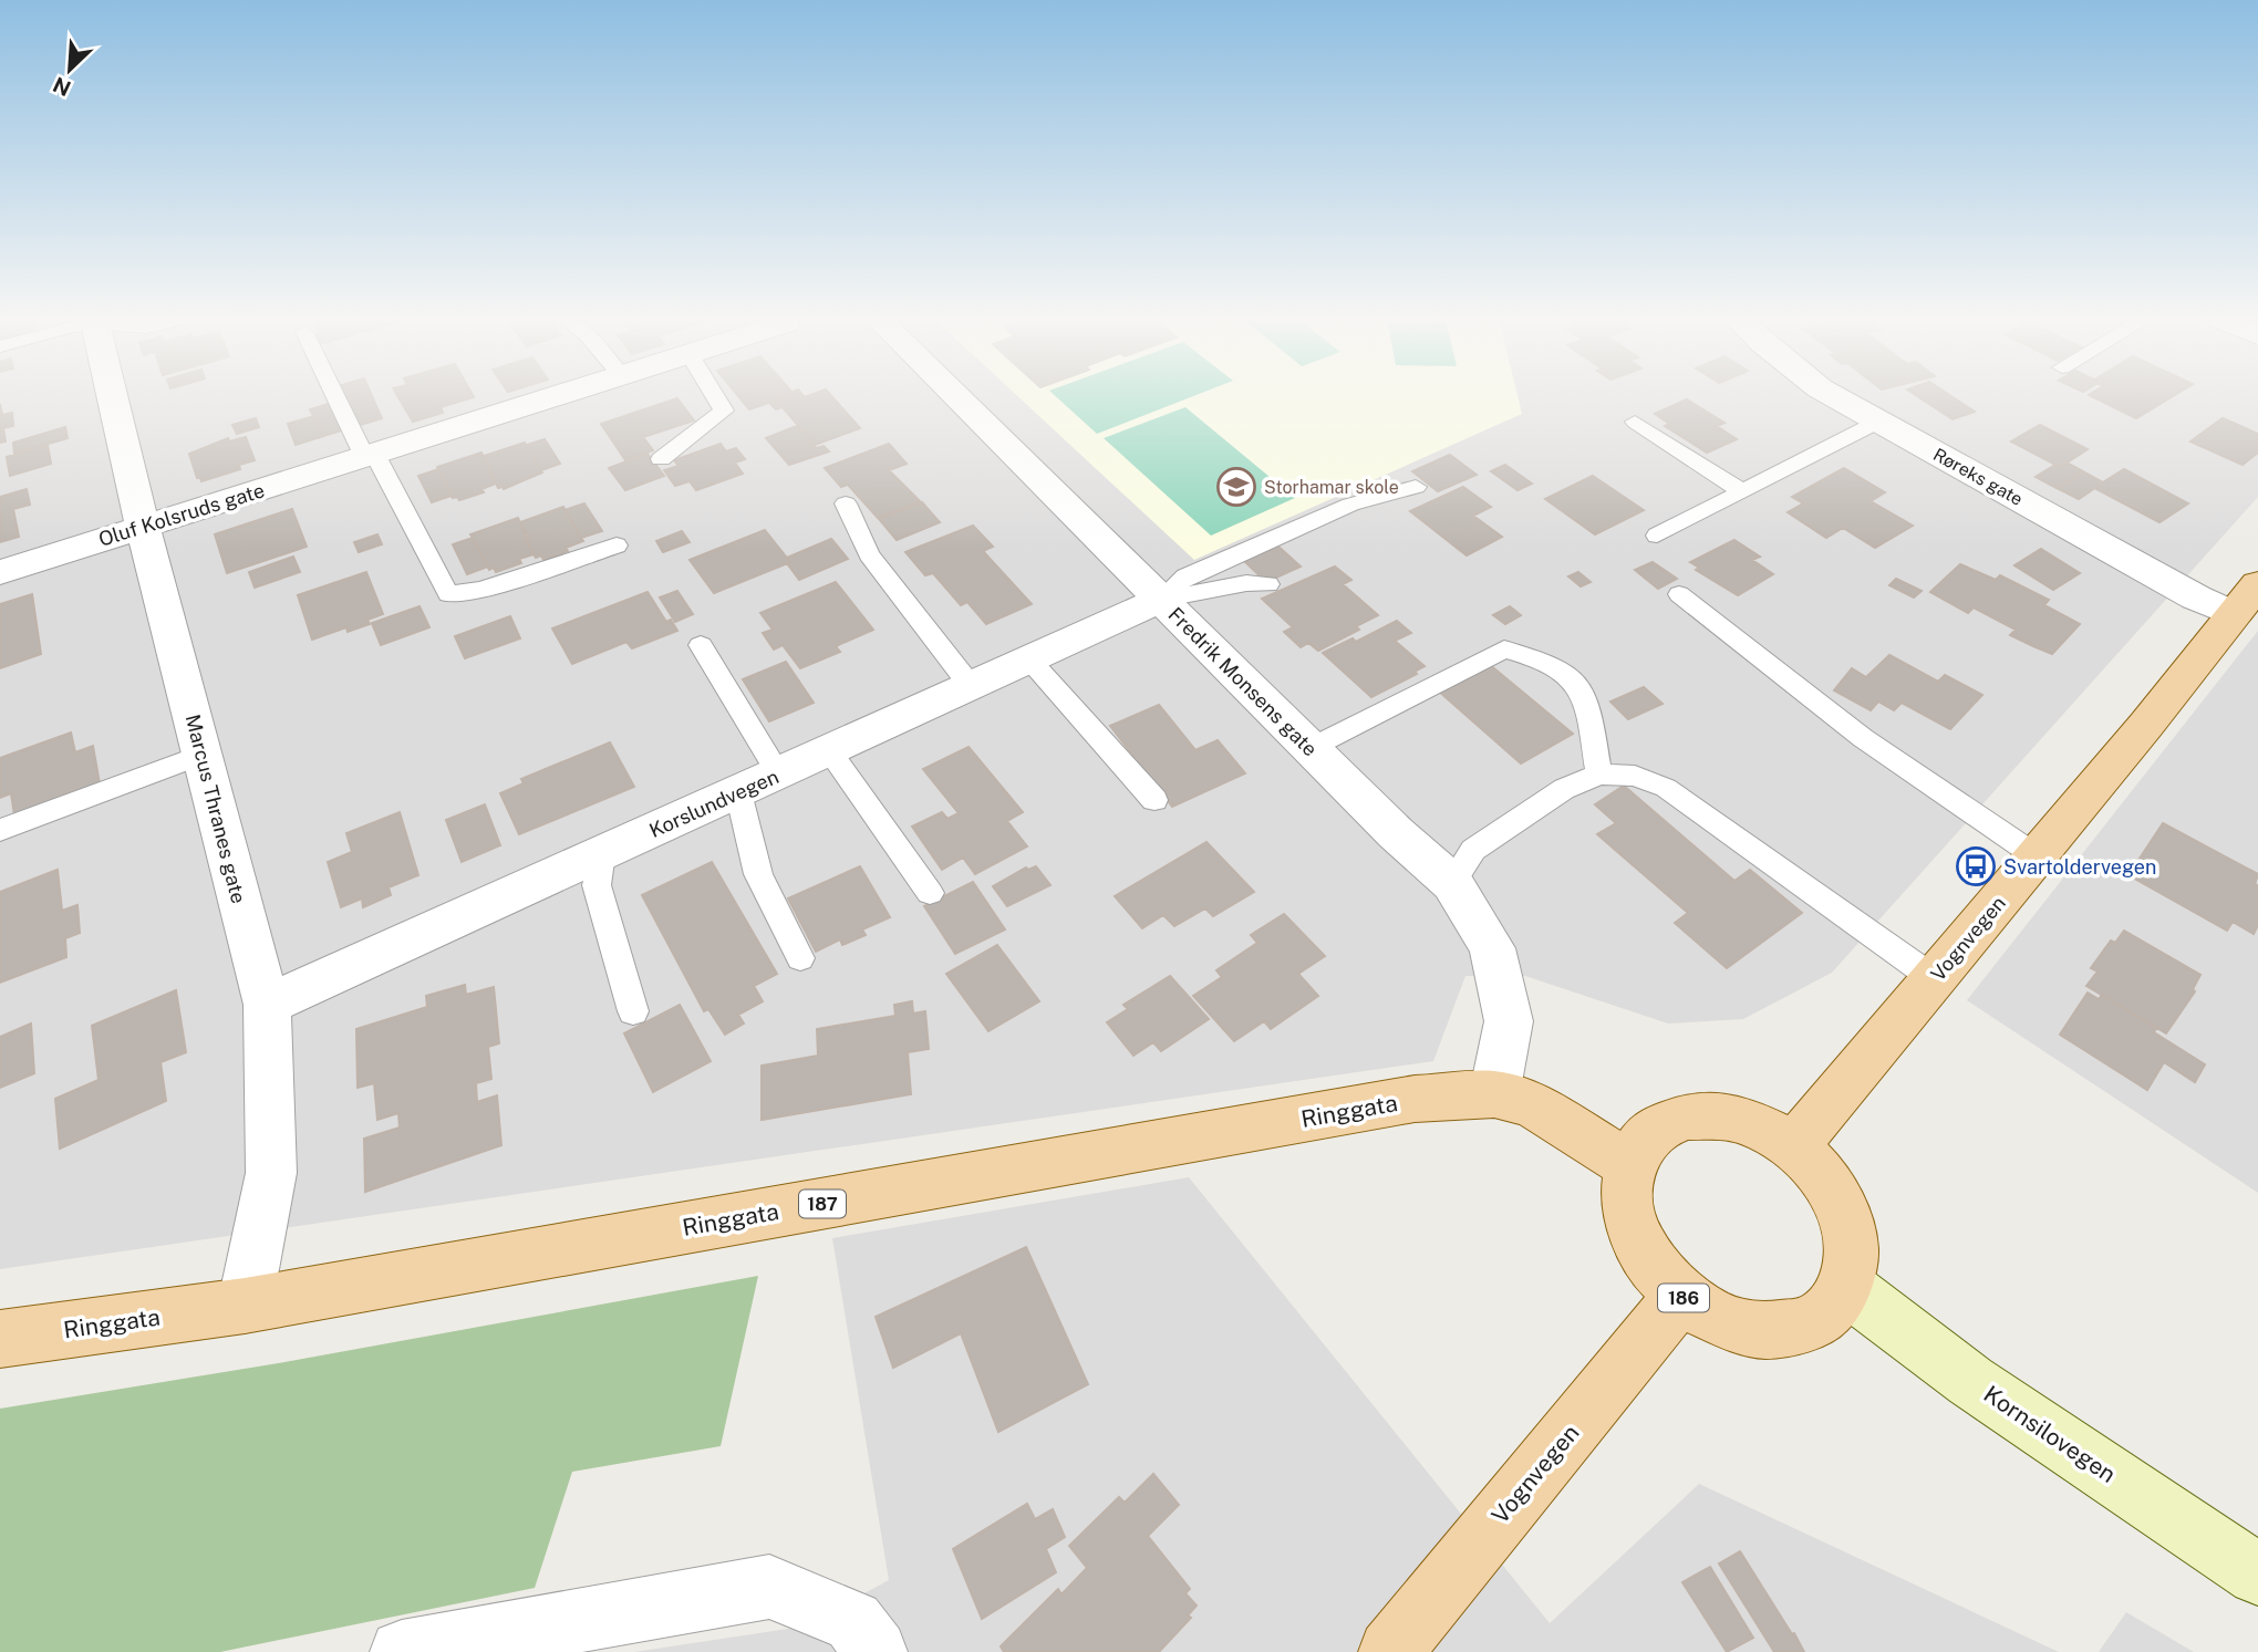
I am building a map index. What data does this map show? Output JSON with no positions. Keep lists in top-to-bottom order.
{
  "streets": {
    "main road": [
      "Vognvegen",
      "Ringgata",
      "187",
      "186",
      "Kornsilovegen"
    ],
    "street": [
      "Røreks gate",
      "Oluf Kolsruds gate",
      "Fredrik Monsens gate",
      "Korslundvegen",
      "Marcus Thranes gate"
    ]
  },
  "crossings": [
    ["Røreks gate", "Vognvegen"],
    ["Oluf Kolsruds gate", "Marcus Thranes gate"],
    ["Fredrik Monsens gate", "Korslundvegen"],
    ["Fredrik Monsens gate", "Ringgata"],
    ["Korslundvegen", "Marcus Thranes gate"],
    ["Marcus Thranes gate", "Ringgata"],
    ["Vognvegen", "Ringgata"],
    ["Vognvegen", "186"],
    ["Vognvegen", "Kornsilovegen"],
    ["Ringgata", "186"],
    ["Ringgata", "Kornsilovegen"],
    ["186", "Kornsilovegen"]
  ],
  "places": {
    "school or university": ["Storhamar skole"],
    "bus stop": ["Svartoldervegen"]
  },
  "north": "bottom left"
}
